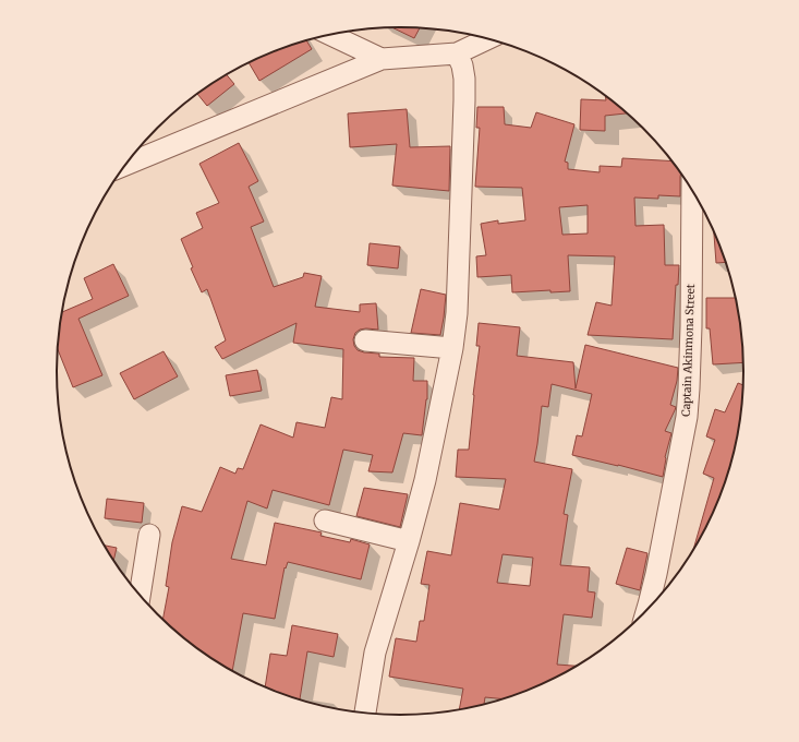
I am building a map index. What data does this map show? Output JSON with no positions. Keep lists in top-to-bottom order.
{
  "streets": {
    "street": ["Captain Akinmona Street"]
  }
}
